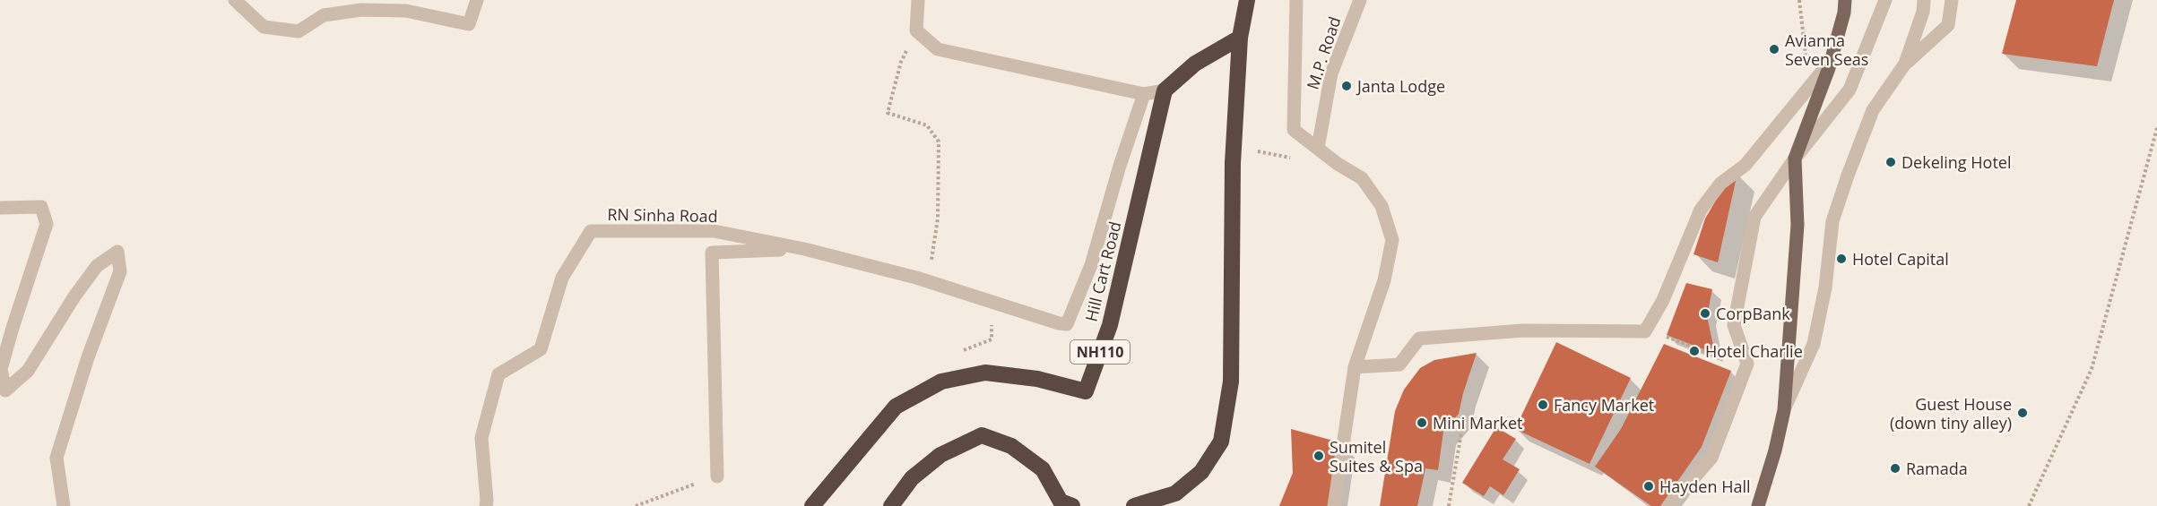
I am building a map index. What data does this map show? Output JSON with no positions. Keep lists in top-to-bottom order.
{
  "streets": {
    "highway": ["Hill Cart Road", "NH110"],
    "street": ["M.P. Road", "RN Sinha Road"]
  },
  "places": [
    "Avianna Seven Seas",
    "Janta Lodge",
    "Dekeling Hotel",
    "Hotel Capital",
    "CorpBank",
    "Hotel Charlie",
    "Fancy Market",
    "Guest House (down tiny alley)",
    "Mini Market",
    "Sumitel Suites & Spa",
    "Ramada",
    "Hayden Hall"
  ]
}
